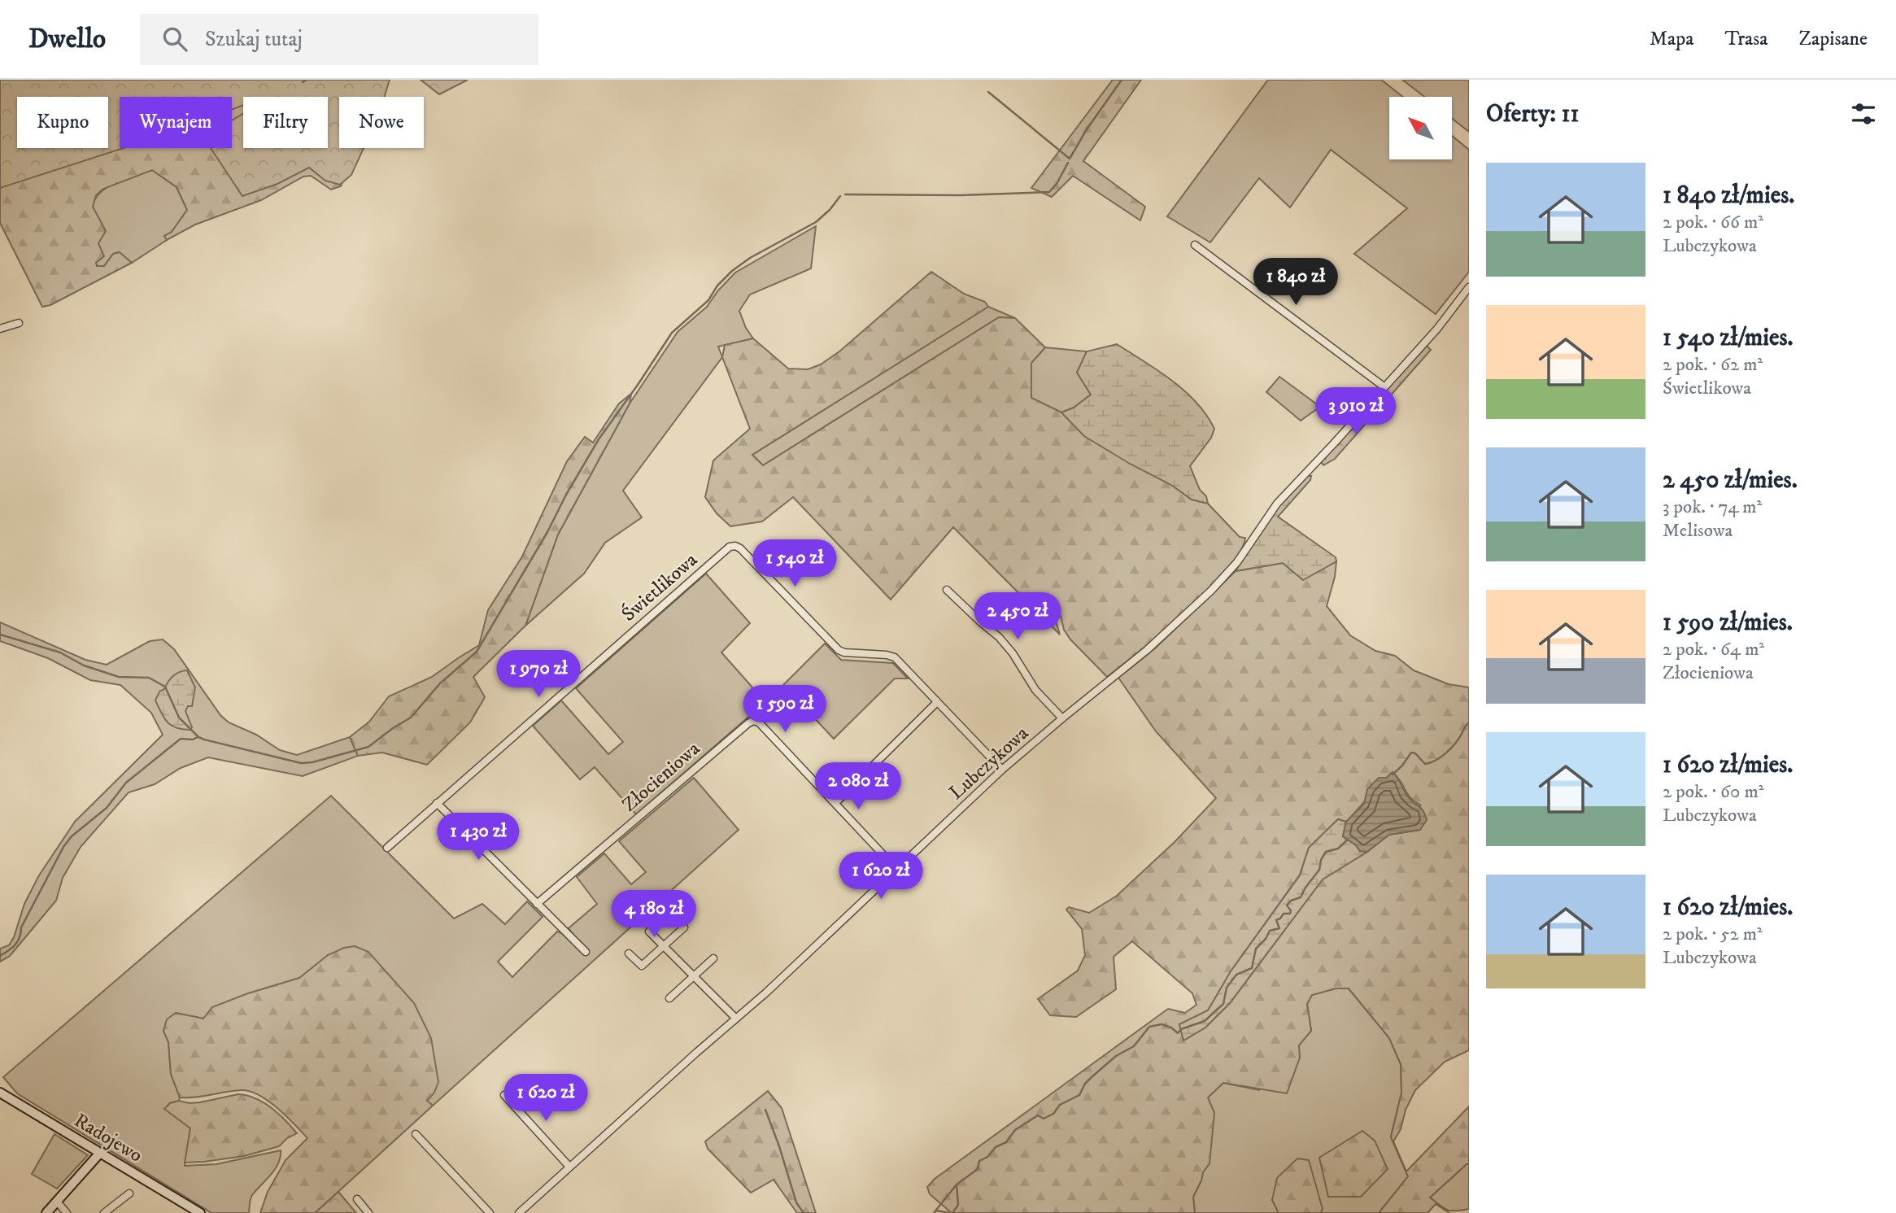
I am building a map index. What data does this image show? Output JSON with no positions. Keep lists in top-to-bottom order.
{
  "streets": {
    "street": [
      "Świetlikowa",
      "Lubczykowa",
      "Złocieniowa",
      "Radojewo"
    ]
  },
  "crossings": [
    ["Świetlikowa", "Lubczykowa"],
    ["Lubczykowa", "Złocieniowa"]
  ],
  "north": "top left",
  "page": {
    "header": "Dwello",
    "search": "Szukaj tutaj",
    "nav": ["Mapa", "Trasa", "Zapisane"],
    "heading": "Oferty: 11",
    "chip": [
      "Kupno",
      "Wynajem",
      "Filtry",
      "Nowe"
    ],
    "list": [
      {
        "name": "1 840 zł/mies.",
        "note": "2 pok. · 66 m² · Lubczykowa"
      },
      {
        "name": "1 540 zł/mies.",
        "note": "2 pok. · 62 m² · Świetlikowa"
      },
      {
        "name": "2 450 zł/mies.",
        "note": "3 pok. · 74 m² · Melisowa"
      },
      {
        "name": "1 590 zł/mies.",
        "note": "2 pok. · 64 m² · Złocieniowa"
      },
      {
        "name": "1 620 zł/mies.",
        "note": "2 pok. · 60 m² · Lubczykowa"
      },
      {
        "name": "1 620 zł/mies.",
        "note": "2 pok. · 52 m² · Lubczykowa"
      }
    ],
    "price": [
      "1 840 zł",
      "3 910 zł",
      "1 540 zł",
      "2 450 zł",
      "1 970 zł",
      "1 590 zł",
      "2 080 zł",
      "1 430 zł",
      "1 620 zł",
      "4 180 zł",
      "1 620 zł"
    ]
  }
}
